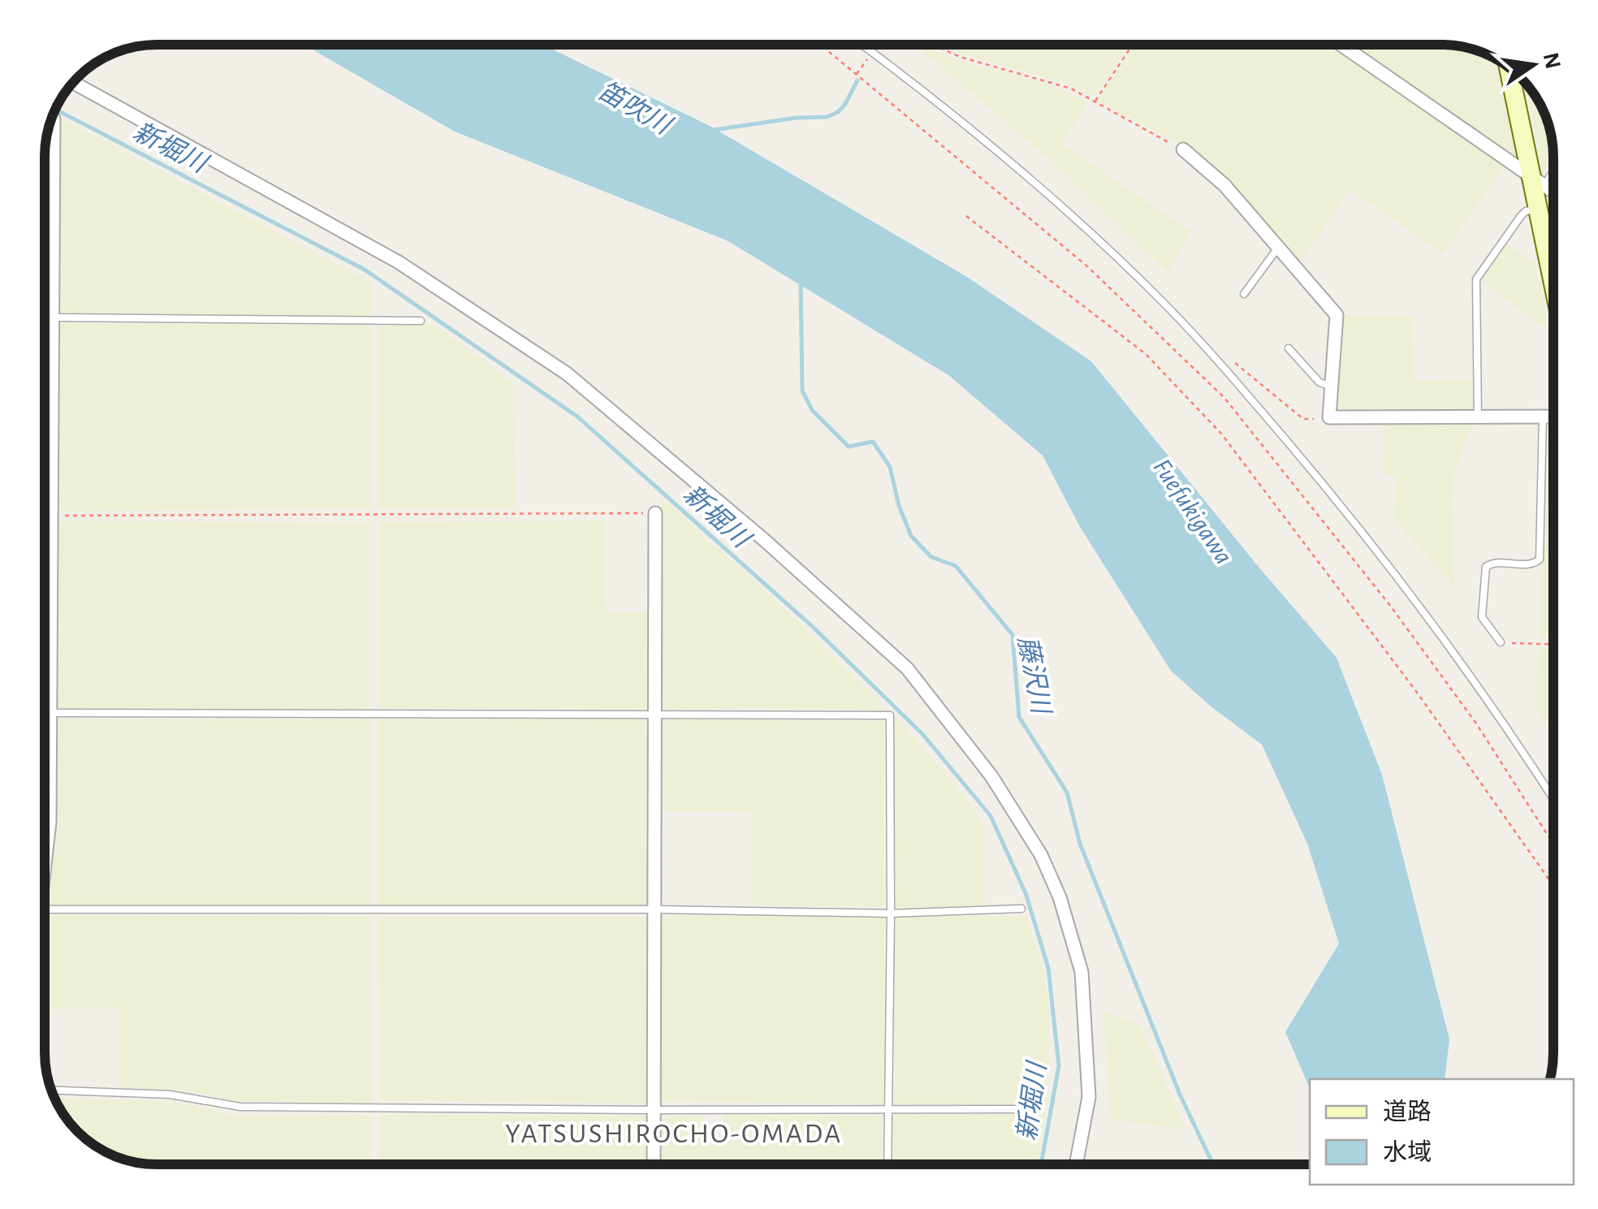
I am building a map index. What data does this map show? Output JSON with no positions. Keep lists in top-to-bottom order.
{
  "districts": ["YATSUSHIROCHO-OMADA"],
  "water": [
    "笛吹川",
    "新堀川",
    "Fuefukigawa",
    "藤沢川"
  ],
  "legend": ["道路", "水域"],
  "north": "right"
}
